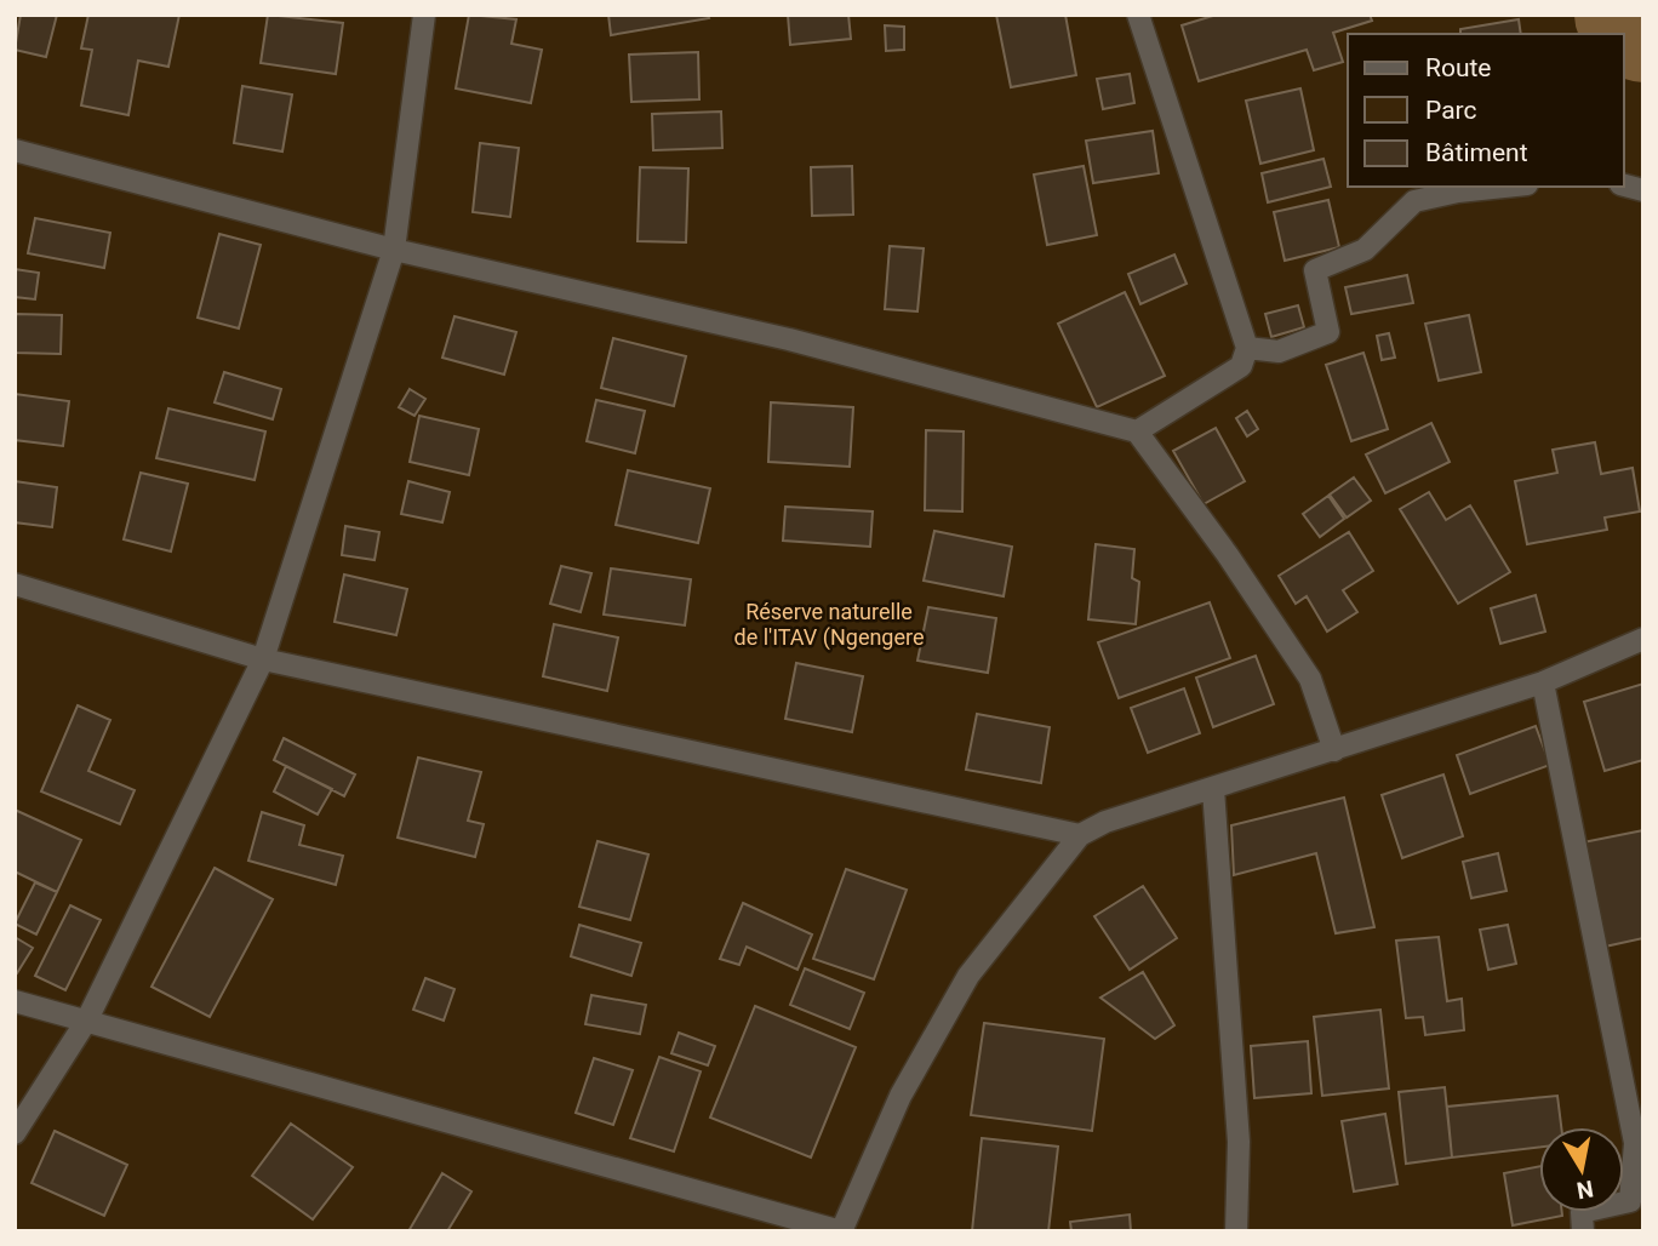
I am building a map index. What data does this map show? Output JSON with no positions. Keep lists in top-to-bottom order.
{
  "parks": ["Réserve naturelle de l'ITAV (Ngengere"],
  "legend": ["Route", "Parc", "Bâtiment"],
  "north": "bottom"
}
